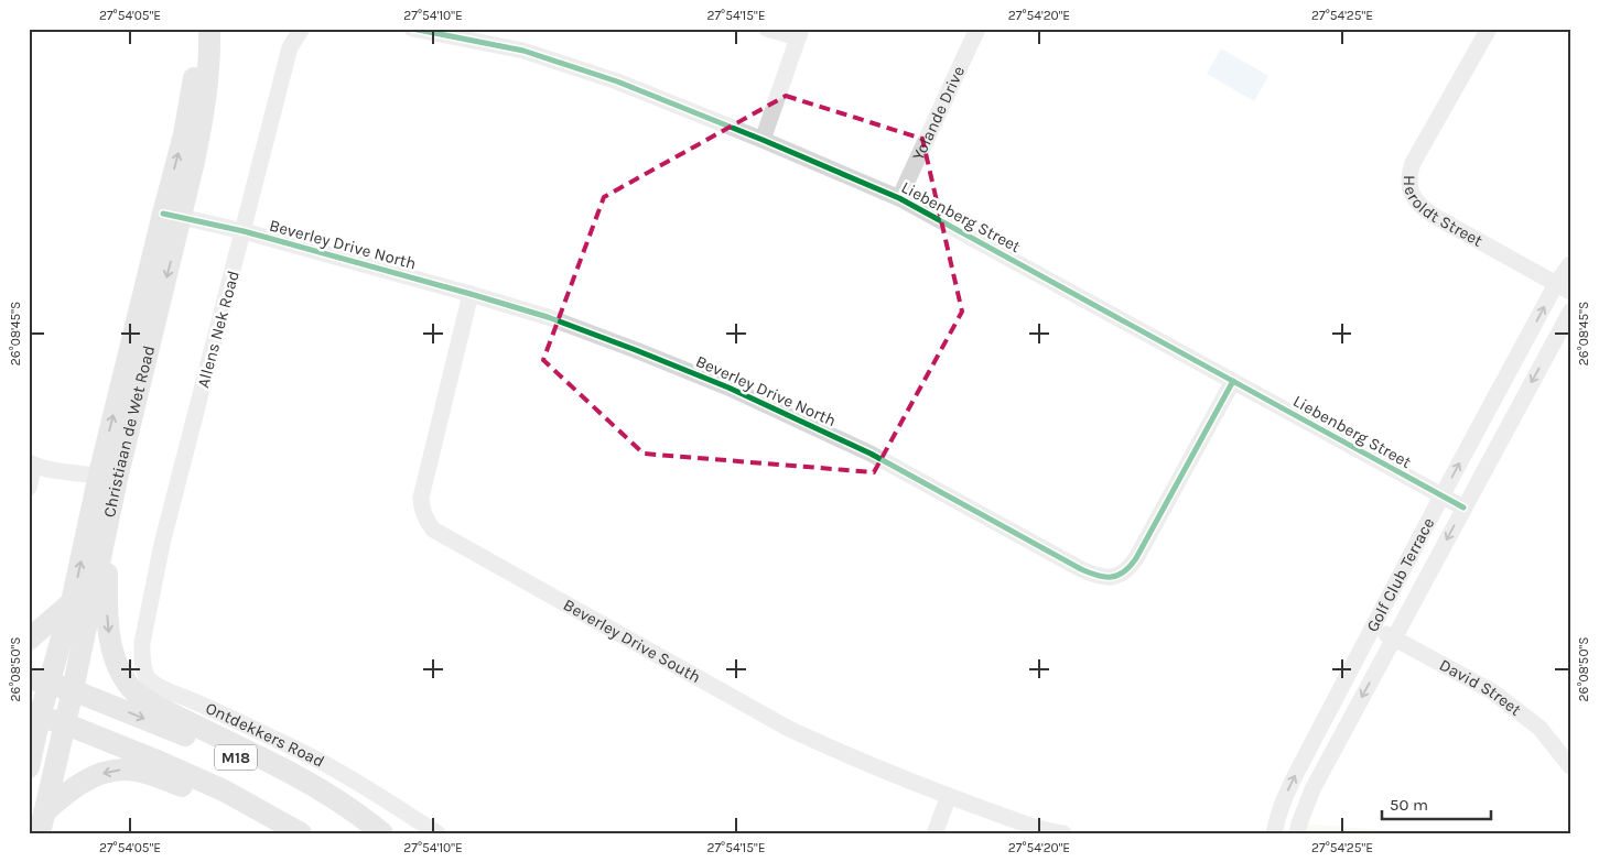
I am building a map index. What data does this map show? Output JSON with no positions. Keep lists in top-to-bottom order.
{
  "streets": {
    "main road": ["Christiaan de Wet Road", "Ontdekkers Road", "M18"],
    "street": [
      "Yolande Drive",
      "Heroldt Street",
      "Liebenberg Street",
      "Beverley Drive North",
      "Allens Nek Road",
      "Golf Club Terrace",
      "Beverley Drive South",
      "David Street"
    ]
  },
  "crossings": [
    ["Yolande Drive", "Liebenberg Street"],
    ["Heroldt Street", "Golf Club Terrace"],
    ["Liebenberg Street", "Beverley Drive North"],
    ["Liebenberg Street", "Golf Club Terrace"],
    ["Beverley Drive North", "Allens Nek Road"],
    ["Beverley Drive North", "Christiaan de Wet Road"],
    ["Beverley Drive North", "Beverley Drive South"],
    ["Allens Nek Road", "Ontdekkers Road"],
    ["Christiaan de Wet Road", "Ontdekkers Road"],
    ["Christiaan de Wet Road", "M18"],
    ["Golf Club Terrace", "David Street"]
  ],
  "one_way": ["Ontdekkers Road"],
  "scale_bar": "50 m",
  "coordinates": [
    "27°54'05\"E",
    "27°54'10\"E",
    "27°54'15\"E",
    "27°54'20\"E",
    "27°54'25\"E",
    "26°08'45\"S",
    "26°08'50\"S"
  ]
}
